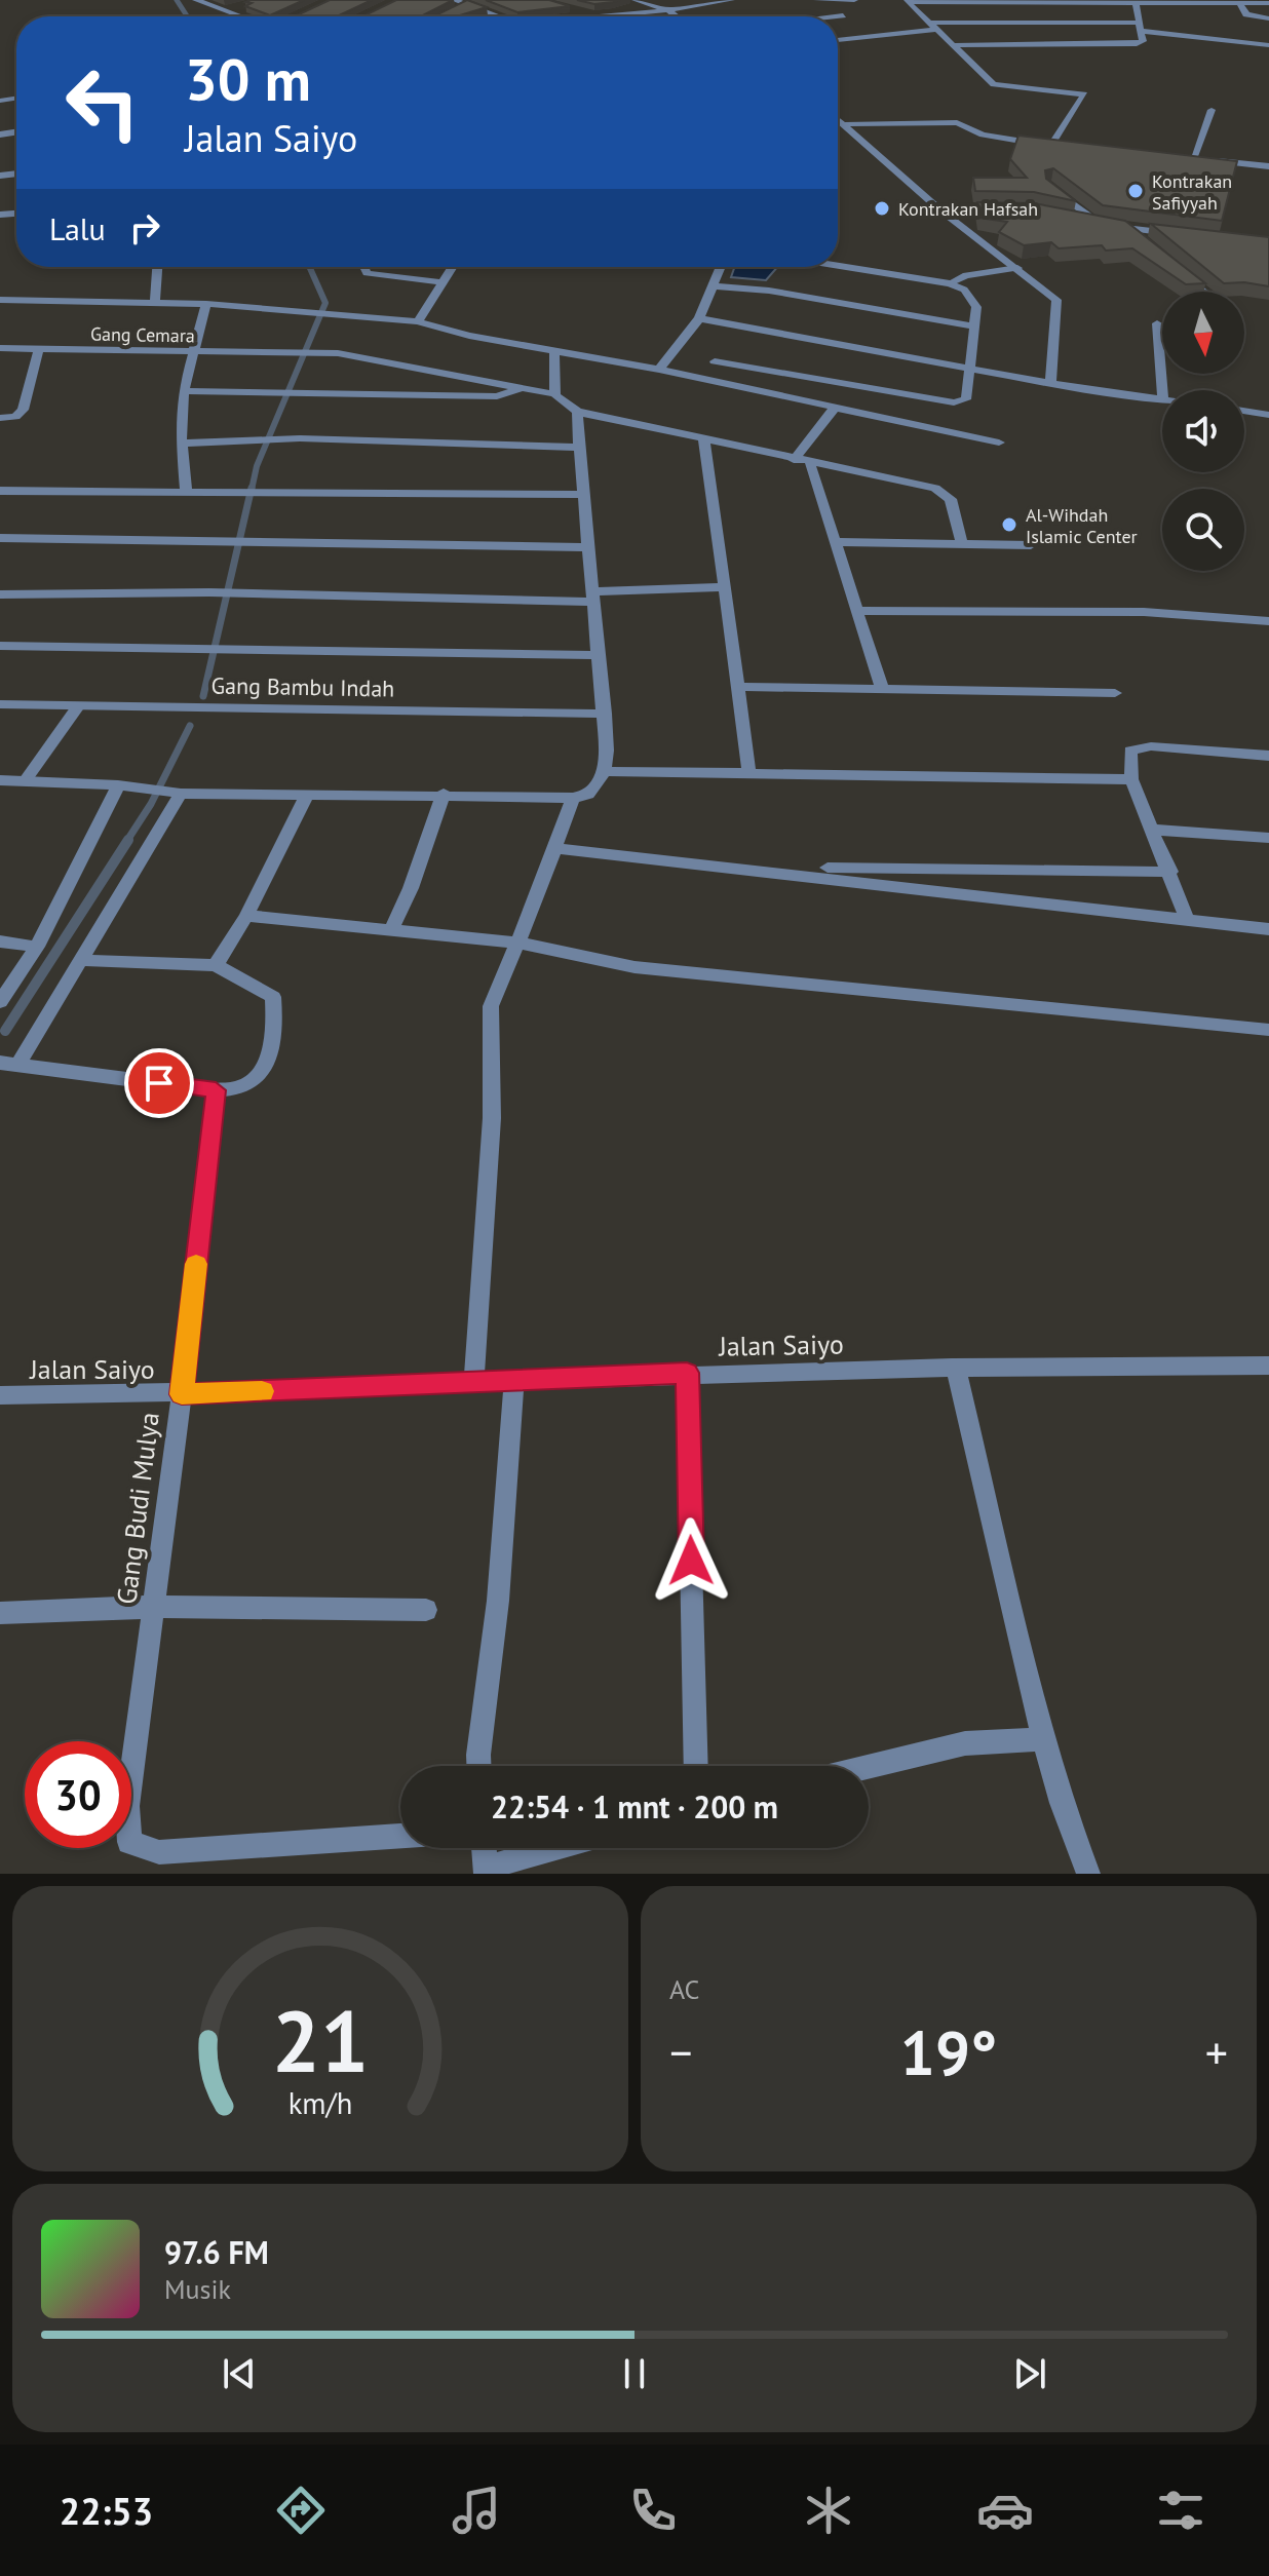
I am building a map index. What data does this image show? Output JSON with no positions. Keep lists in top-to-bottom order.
{
  "streets": {
    "street": [
      "Gang Cemara",
      "Gang Bambu Indah",
      "Jalan Saiyo",
      "Gang Budi Mulya"
    ]
  },
  "crossings": [
    ["Jalan Saiyo", "Gang Budi Mulya"]
  ],
  "places": ["Kontrakan Safiyyah", "Kontrakan Hafsah", "Al-Wihdah Islamic Center"],
  "north": "bottom",
  "page": {
    "turn": ["30 m", "Jalan Saiyo"],
    "then": "Lalu",
    "limit": "30",
    "trip": "22:54 · 1 mnt · 200 m",
    "tile": "AC",
    "heat": ["−", "19°", "+"],
    "song": ["97.6 FM", "Musik"],
    "tabs": "22:53",
    "gauge": ["21", "km/h"]
  }
}
